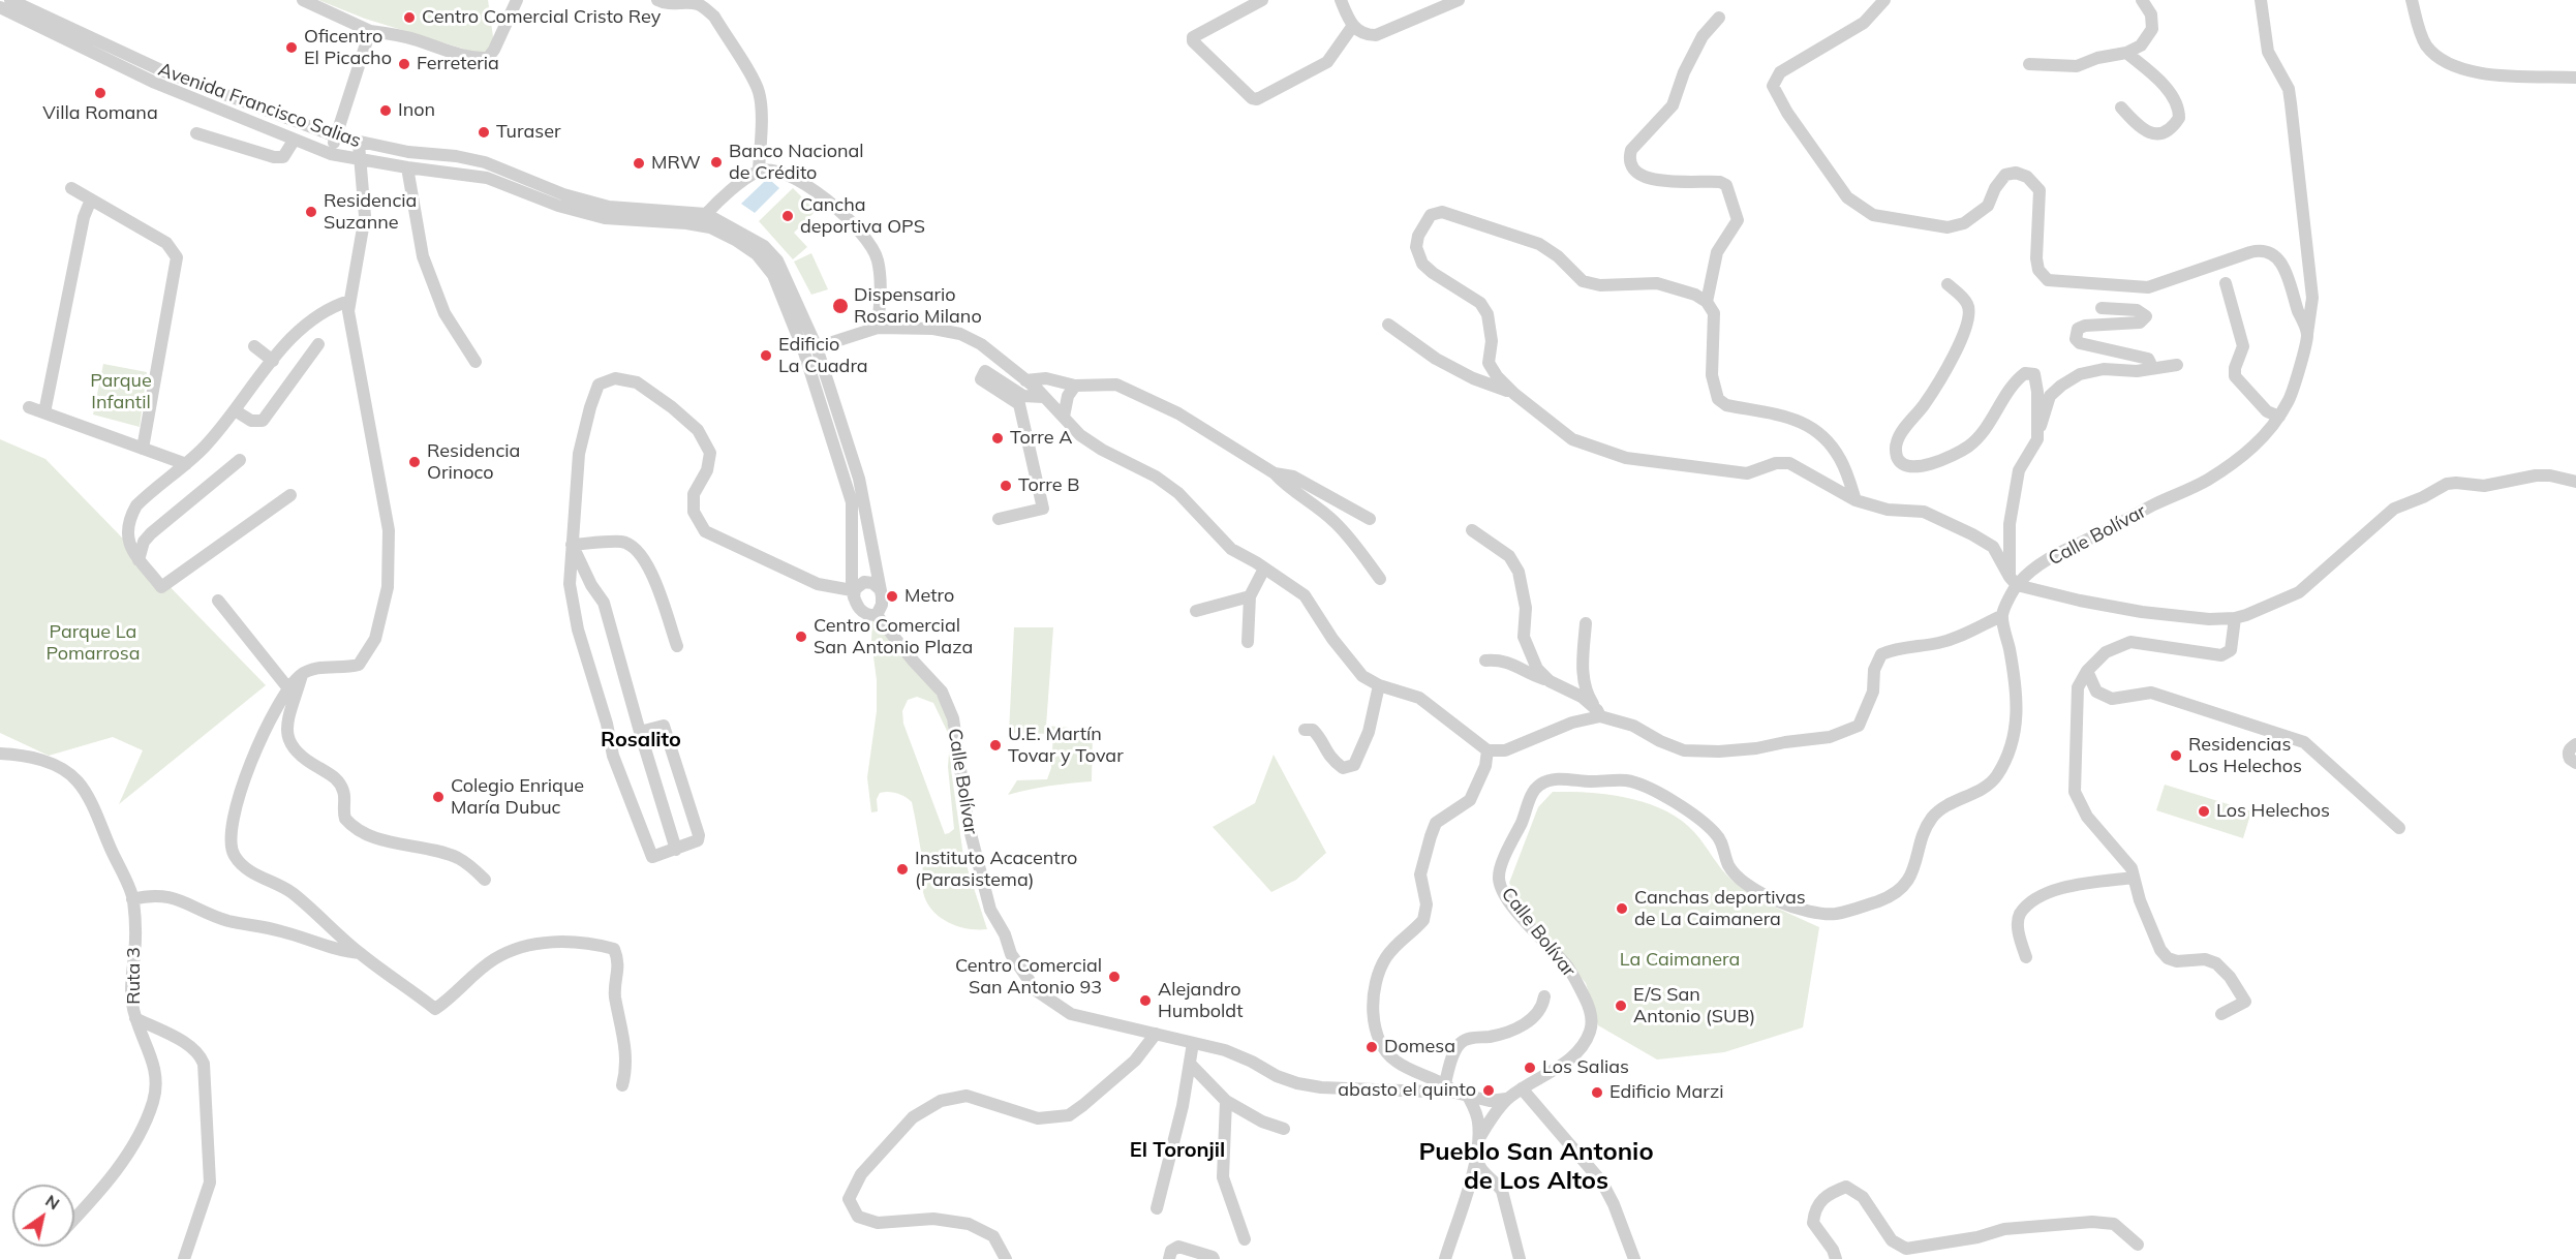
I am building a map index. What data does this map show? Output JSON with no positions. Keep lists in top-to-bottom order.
{
  "streets": {
    "street": ["Avenida Francisco Salias", "Calle Bolívar", "Ruta 3"]
  },
  "crossings": [
    ["Avenida Francisco Salias", "Calle Bolívar"]
  ],
  "districts": ["Rosalito", "El Toronjil", "Pueblo San Antonio de Los Altos"],
  "parks": ["Parque Infantil", "Parque La Pomarrosa", "La Caimanera"],
  "places": [
    "Centro Comercial Cristo Rey",
    "Oficentro El Picacho",
    "Ferreteria",
    "Villa Romana",
    "Inon",
    "Turaser",
    "Banco Nacional de Crédito",
    "MRW",
    "Residencia Suzanne",
    "Cancha deportiva OPS",
    "Dispensario Rosario Milano",
    "Edificio La Cuadra",
    "Torre A",
    "Residencia Orinoco",
    "Torre B",
    "Metro",
    "Centro Comercial San Antonio Plaza",
    "U.E. Martín Tovar y Tovar",
    "Residencias Los Helechos",
    "Colegio Enrique María Dubuc",
    "Los Helechos",
    "Instituto Acacentro (Parasistema)",
    "Canchas deportivas de La Caimanera",
    "Centro Comercial San Antonio 93",
    "Alejandro Humboldt",
    "E/S San Antonio (SUB)",
    "Domesa",
    "Los Salias",
    "abasto el quinto",
    "Edificio Marzi"
  ],
  "north": "top right"
}
